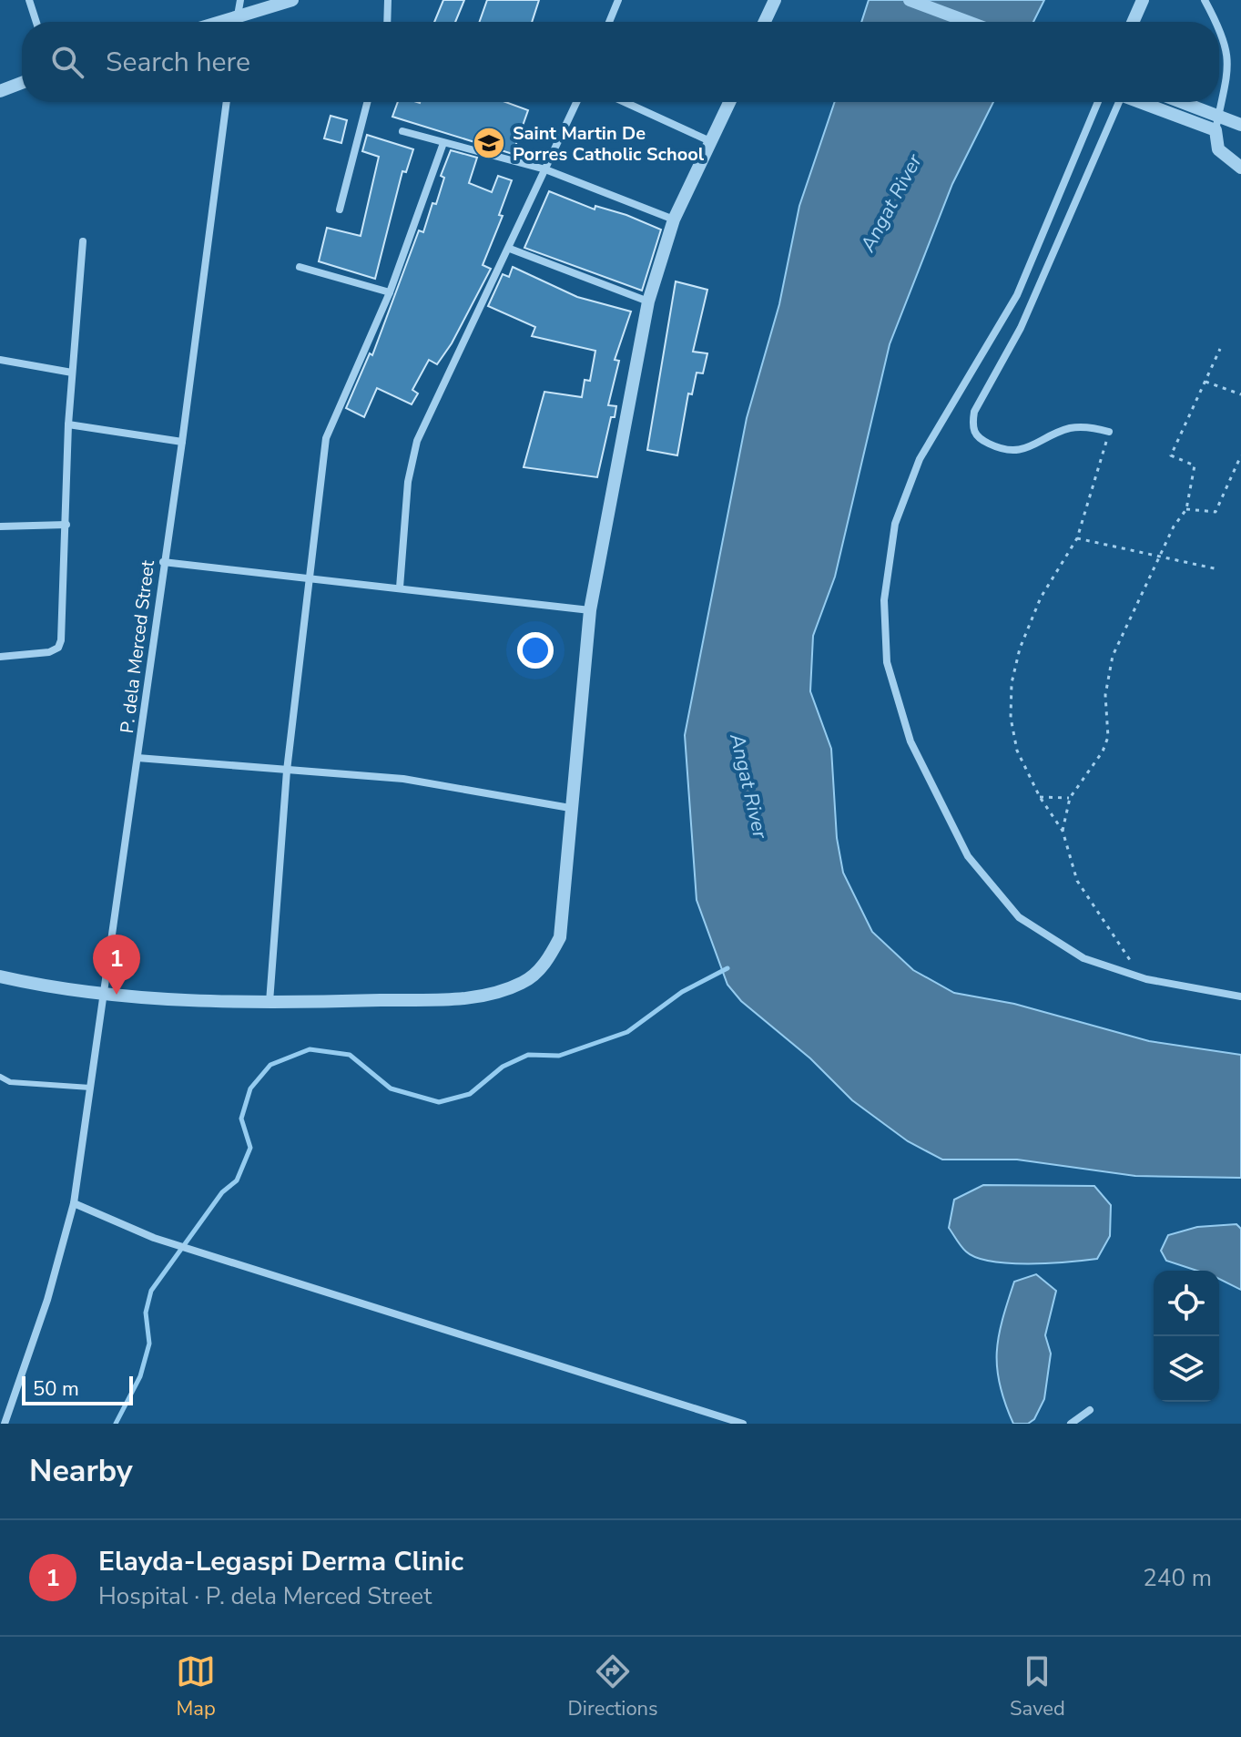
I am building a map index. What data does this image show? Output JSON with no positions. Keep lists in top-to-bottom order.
{
  "streets": {
    "street": ["P. dela Merced Street"]
  },
  "water": ["Angat River"],
  "places": {
    "school or university": ["Saint Martin De Porres Catholic School"]
  },
  "scale_bar": "50 m",
  "page": {
    "search": "Search here",
    "pins": "1",
    "scale": "50 m",
    "heading": "Nearby",
    "list": [
      {
        "mark": "1",
        "name": "Elayda-Legaspi Derma Clinic",
        "note": "Hospital · P. dela Merced Street",
        "value": "240 m"
      }
    ],
    "nav": ["Map", "Directions", "Saved"]
  }
}
